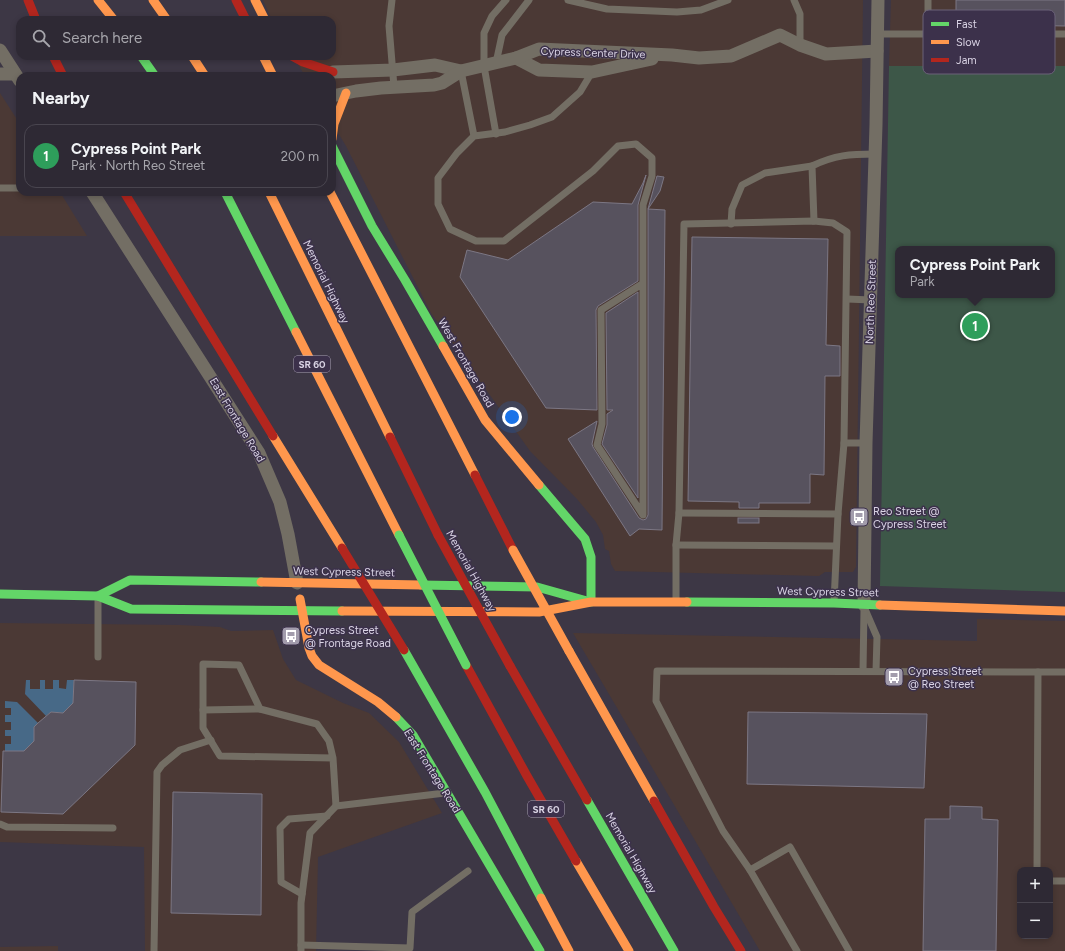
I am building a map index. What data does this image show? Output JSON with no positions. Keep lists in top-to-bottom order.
{
  "streets": {
    "main road": [
      "Memorial Highway",
      "West Frontage Road",
      "SR 60",
      "East Frontage Road",
      "West Cypress Street"
    ],
    "street": ["Cypress Center Drive", "North Reo Street"]
  },
  "crossings": [
    ["Cypress Center Drive", "North Reo Street"],
    ["North Reo Street", "West Cypress Street"],
    ["West Frontage Road", "West Cypress Street"],
    ["East Frontage Road", "West Cypress Street"]
  ],
  "places": {
    "bus stop": ["Reo Street @ Cypress Street", "Cypress Street @ Frontage Road", "Cypress Street @ Reo Street"]
  },
  "legend": ["Fast", "Slow", "Jam"],
  "page": {
    "search": "Search here",
    "heading": "Nearby",
    "list": [
      {
        "mark": "1",
        "name": "Cypress Point Park",
        "note": "Park · North Reo Street",
        "value": "200 m"
      }
    ],
    "popup": ["Cypress Point Park", "Park"],
    "pins": "1",
    "map_buttons": ["+", "−"]
  }
}
